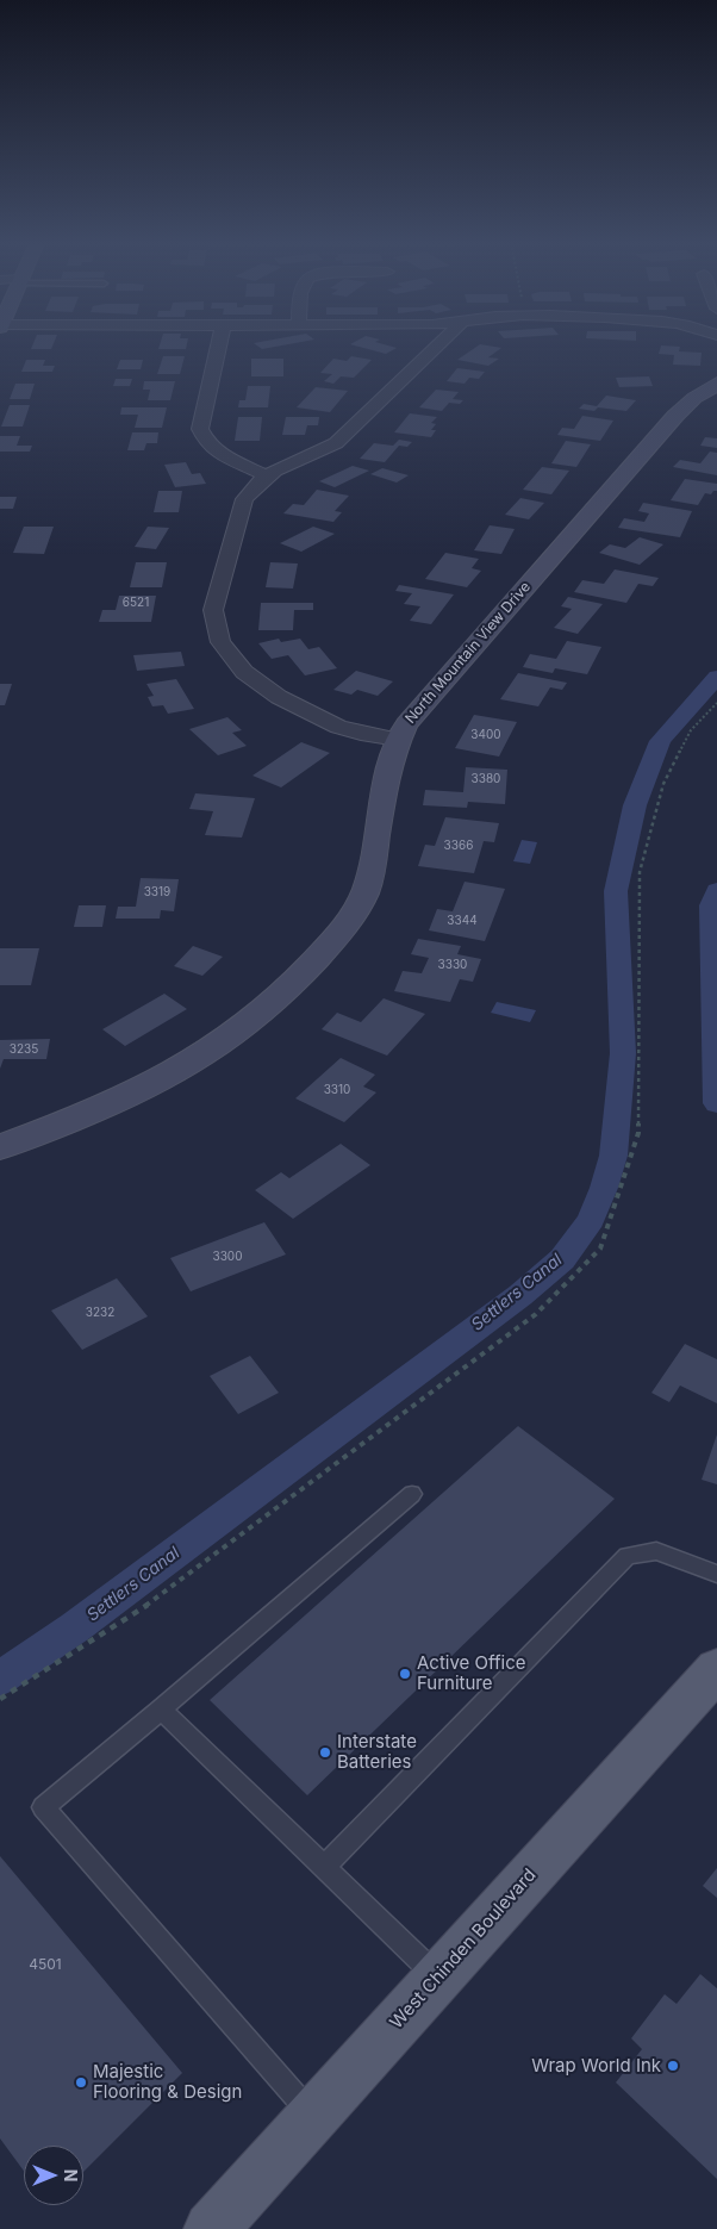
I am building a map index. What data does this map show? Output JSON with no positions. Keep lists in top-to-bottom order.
{
  "streets": {
    "main road": ["West Chinden Boulevard"],
    "street": ["North Mountain View Drive"]
  },
  "water": ["Settlers Canal"],
  "places": [
    "Active Office Furniture",
    "Interstate Batteries",
    "Wrap World Ink",
    "Majestic Flooring & Design"
  ],
  "house_numbers": [
    "6521",
    "3400",
    "3380",
    "3366",
    "3319",
    "3344",
    "3330",
    "3235",
    "3310",
    "3300",
    "3232",
    "4501"
  ],
  "north": "right"
}
